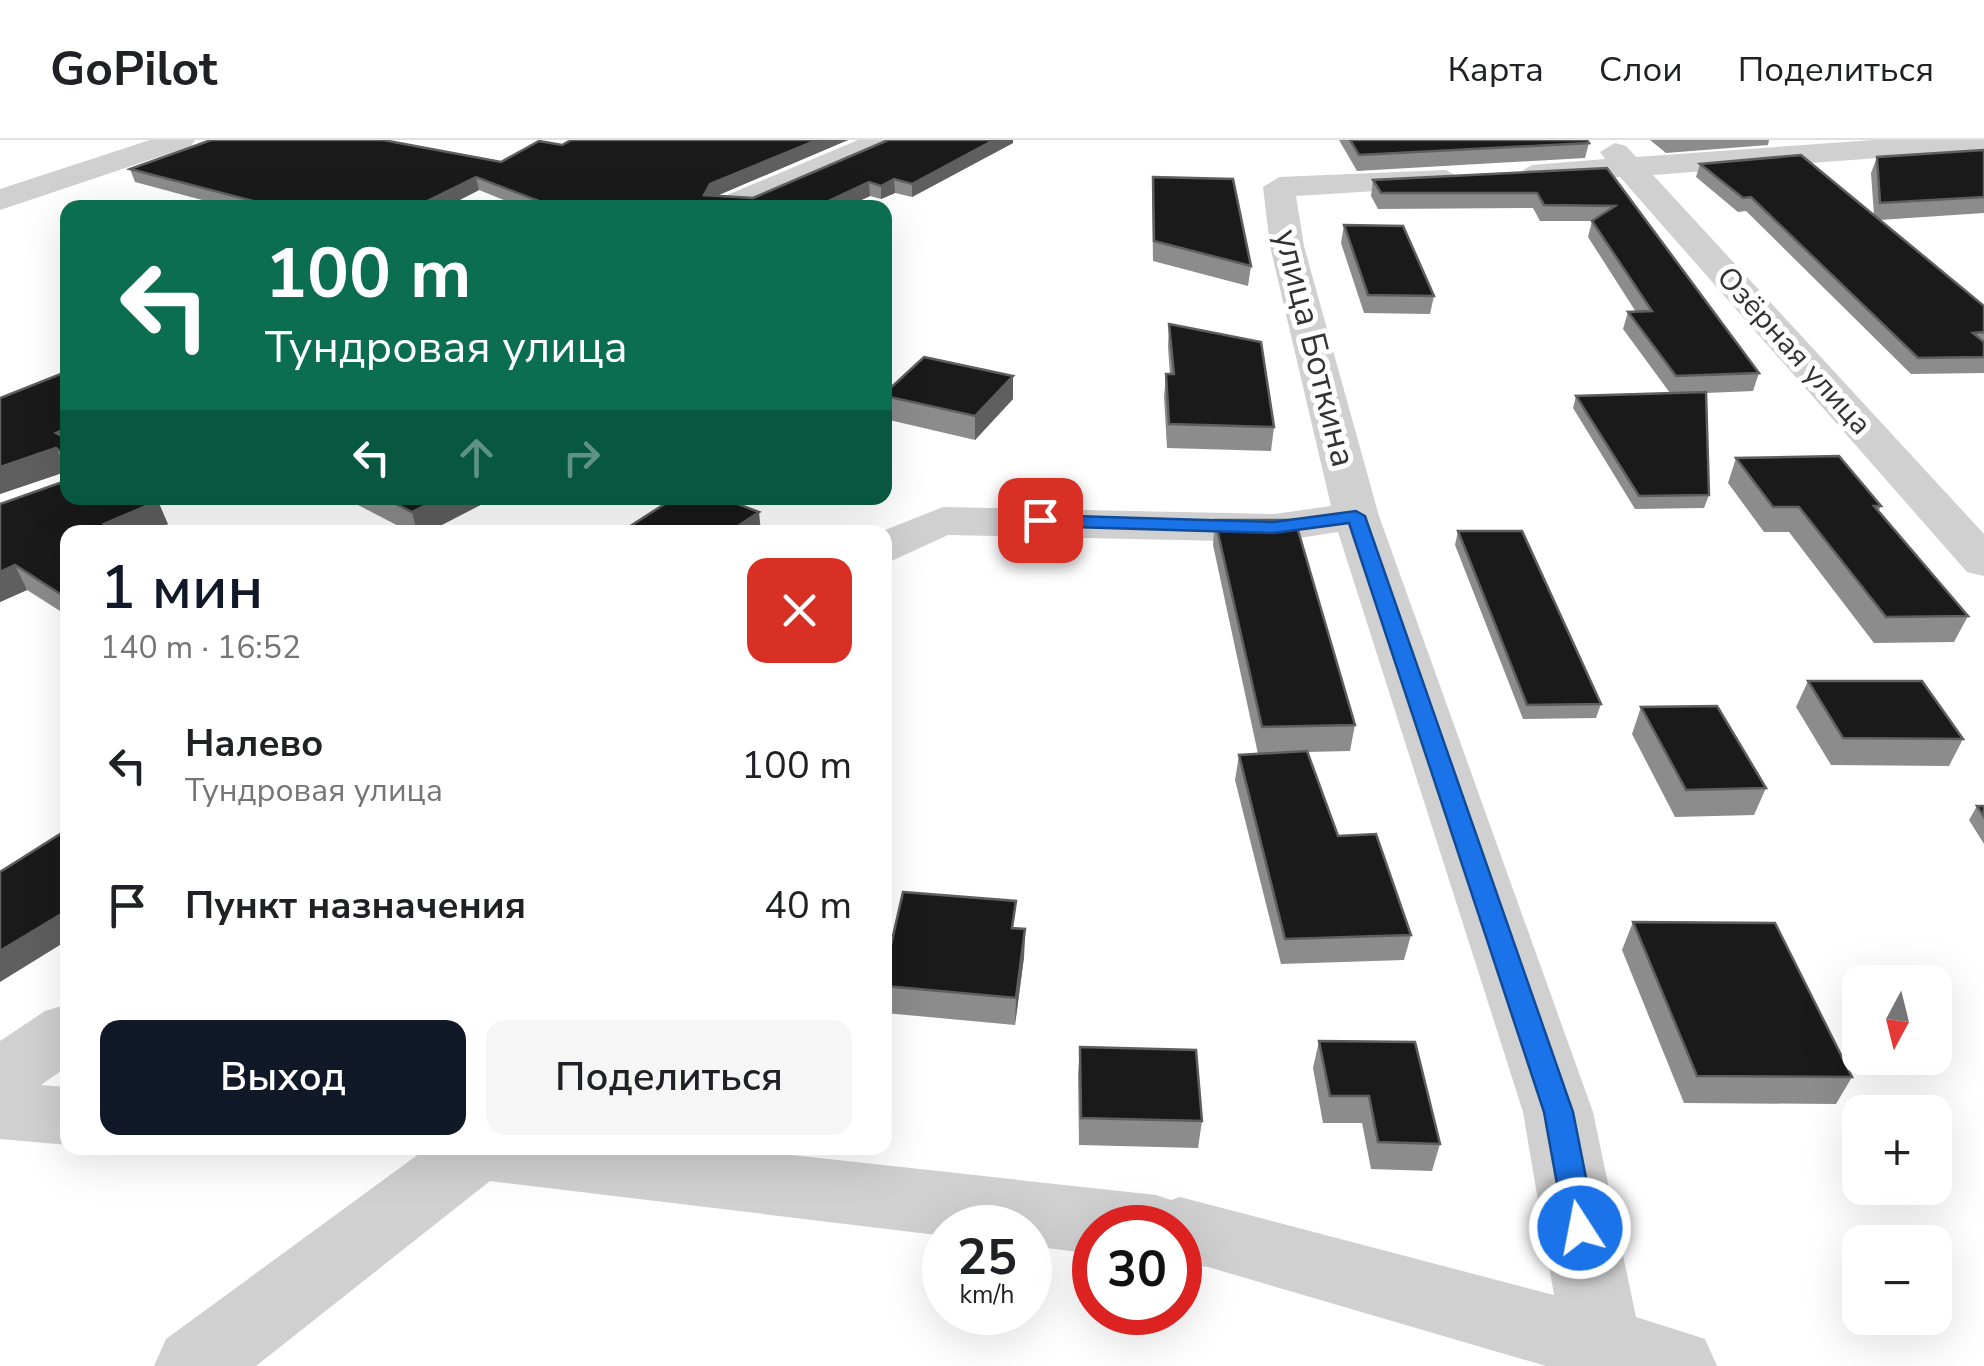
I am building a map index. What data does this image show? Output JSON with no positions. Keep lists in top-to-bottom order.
{
  "streets": {
    "street": ["улица Боткина", "Озёрная улица"]
  },
  "crossings": [
    ["улица Боткина", "Озёрная улица"]
  ],
  "north": "bottom",
  "page": {
    "header": "GoPilot",
    "nav": ["Карта", "Слои", "Поделиться"],
    "turn": ["100 m", "Тундровая улица"],
    "heading": ["1 мин", "140 m · 16:52"],
    "list": [
      {
        "name": "Налево",
        "note": "Тундровая улица",
        "value": "100 m"
      },
      {
        "name": "Пункт назначения",
        "value": "40 m"
      }
    ],
    "map_buttons": ["+", "−"],
    "buttons": ["Выход", "Поделиться"],
    "speed": "25 km/h",
    "limit": "30"
  }
}
